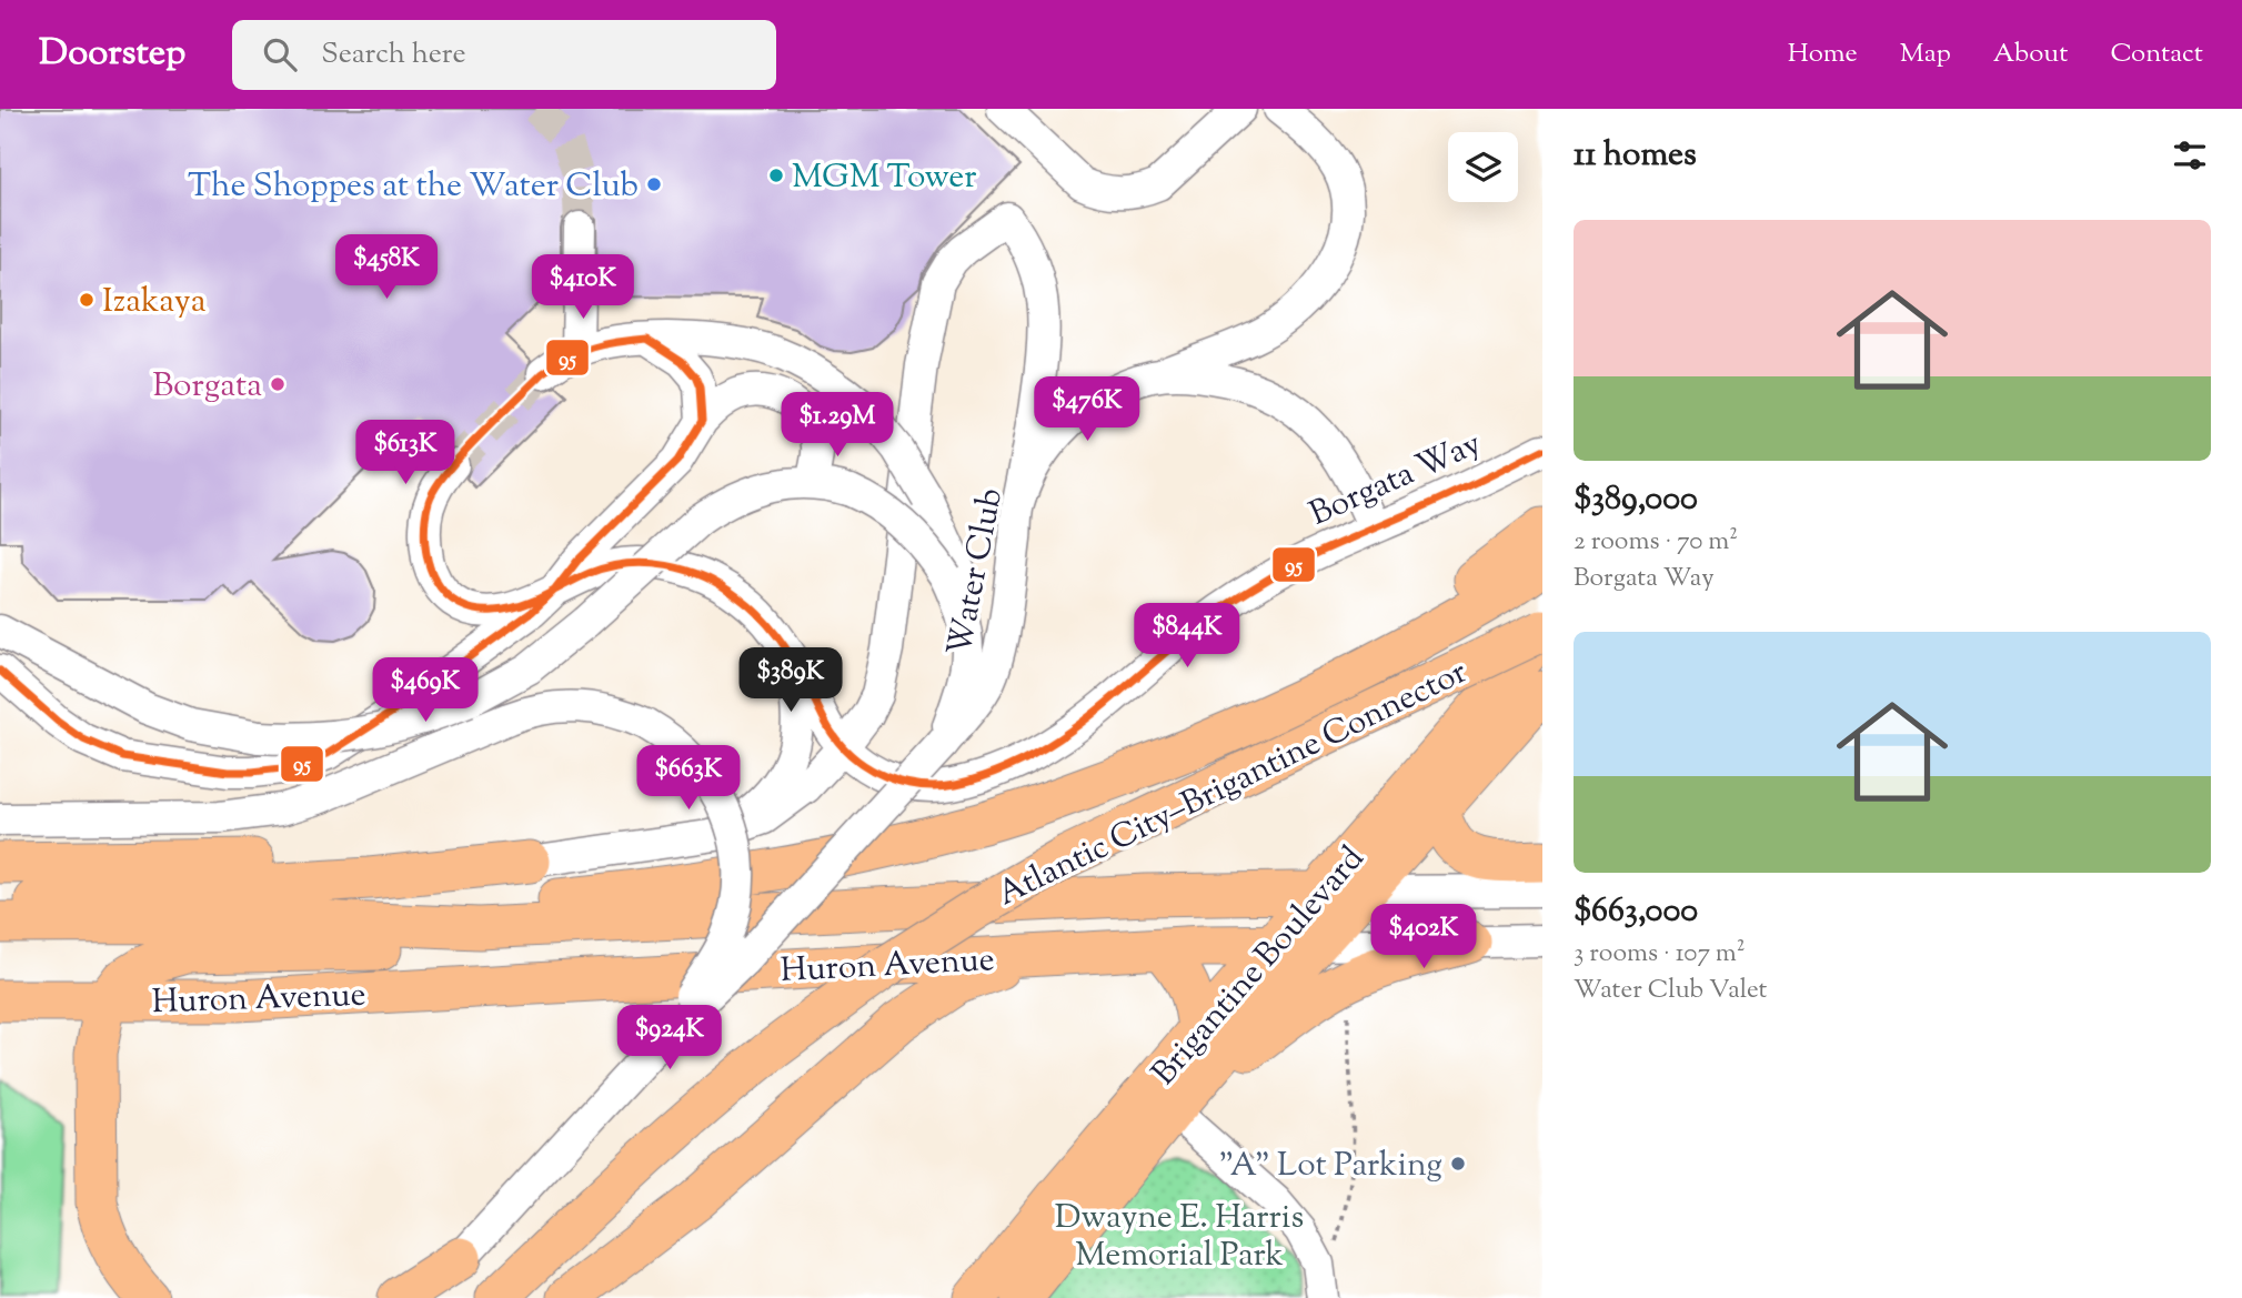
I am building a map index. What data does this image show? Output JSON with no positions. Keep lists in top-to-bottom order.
{
  "streets": {
    "main road": ["Atlantic City–Brigantine Connector", "Huron Avenue", "Brigantine Boulevard"],
    "street": ["Borgata Way", "Water Club"]
  },
  "crossings": [
    ["Borgata Way", "Water Club"],
    ["Atlantic City–Brigantine Connector", "Huron Avenue"],
    ["Atlantic City–Brigantine Connector", "Brigantine Boulevard"],
    ["Huron Avenue", "Brigantine Boulevard"]
  ],
  "parks": ["Dwayne E. Harris Memorial Park"],
  "places": [
    "MGM Tower",
    "The Shoppes at the Water Club",
    "Izakaya",
    "Borgata",
    "\"A\" Lot Parking"
  ],
  "lines": ["transit line 95"],
  "page": {
    "header": "Doorstep",
    "search": "Search here",
    "nav": [
      "Home",
      "Map",
      "About",
      "Contact"
    ],
    "heading": "11 homes",
    "list": [
      {
        "name": "$389,000",
        "note": "2 rooms · 70 m² · Borgata Way"
      },
      {
        "name": "$663,000",
        "note": "3 rooms · 107 m² · Water Club Valet"
      }
    ],
    "price": [
      "$458K",
      "$410K",
      "$476K",
      "$1.29M",
      "$613K",
      "$844K",
      "$389K",
      "$469K",
      "$663K",
      "$402K",
      "$924K"
    ]
  }
}
